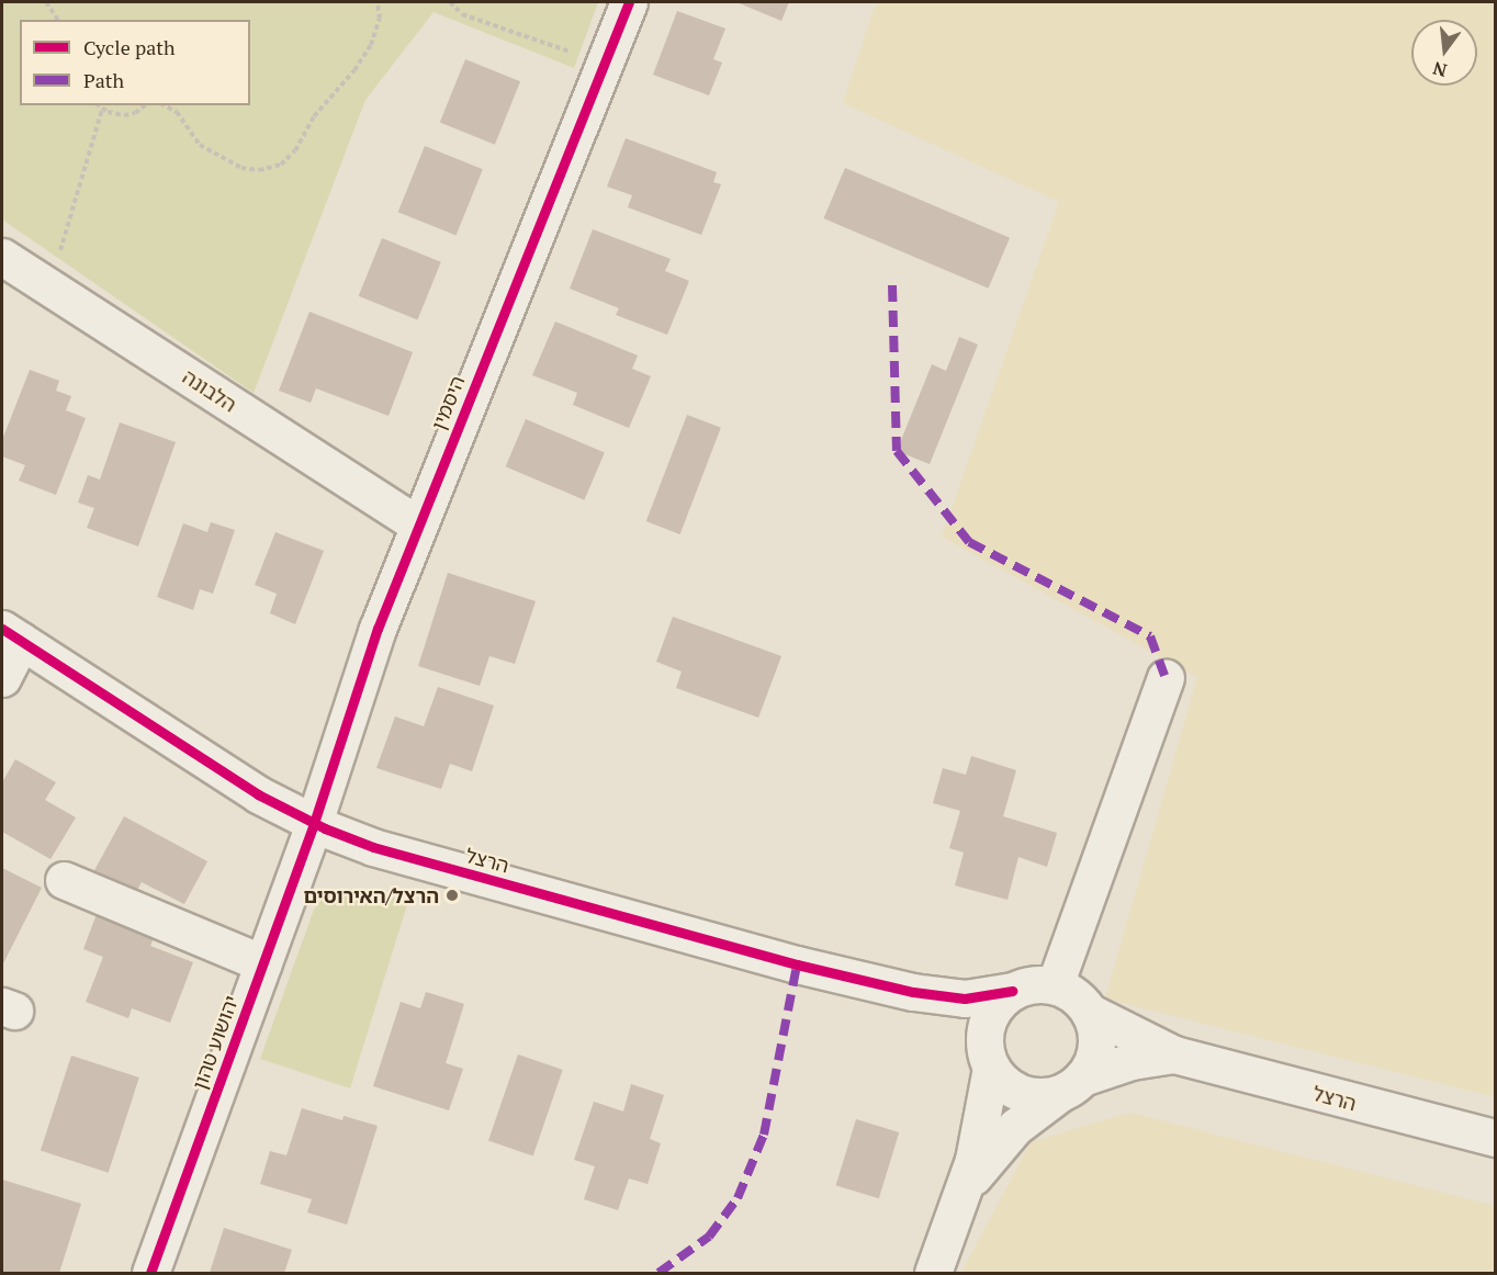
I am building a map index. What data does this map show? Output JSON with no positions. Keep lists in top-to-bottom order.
{
  "streets": {
    "street": [
      "הלבונה",
      "היסמין",
      "הרצל",
      "יהושוע טהון"
    ]
  },
  "crossings": [
    ["הלבונה", "היסמין"],
    ["היסמין", "הרצל"],
    ["היסמין", "יהושוע טהון"],
    ["הרצל", "יהושוע טהון"]
  ],
  "places": ["הרצל/האירוסים"],
  "legend": ["Cycle path", "Path"],
  "north": "bottom"
}
